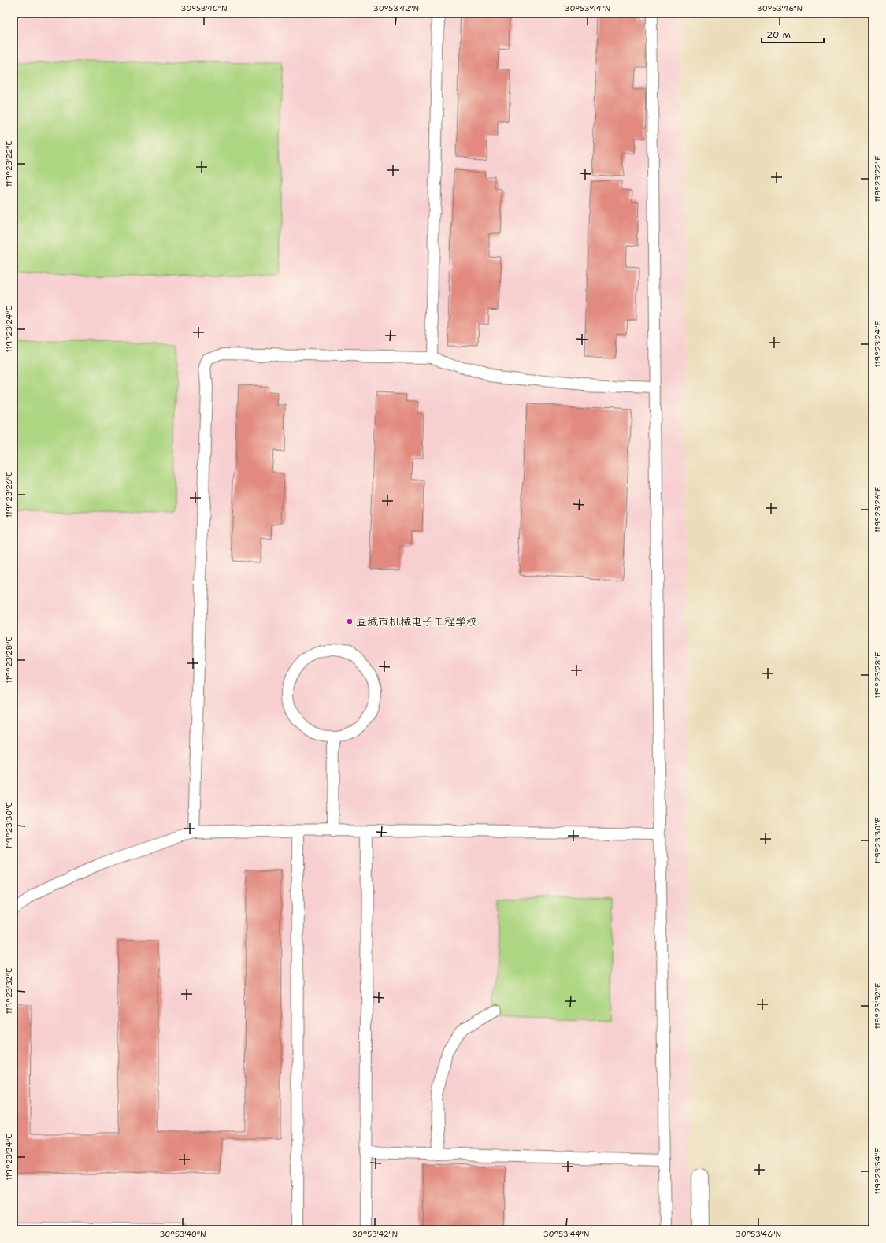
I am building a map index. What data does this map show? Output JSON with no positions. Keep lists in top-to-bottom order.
{
  "places": ["宣城市机械电子工程学校"],
  "scale_bar": "20 m",
  "coordinates": [
    "30°53'40\"N",
    "30°53'42\"N",
    "30°53'44\"N",
    "30°53'46\"N",
    "119°23'22\"E",
    "119°23'24\"E",
    "119°23'26\"E",
    "119°23'28\"E",
    "119°23'30\"E",
    "119°23'32\"E",
    "119°23'34\"E"
  ]
}
